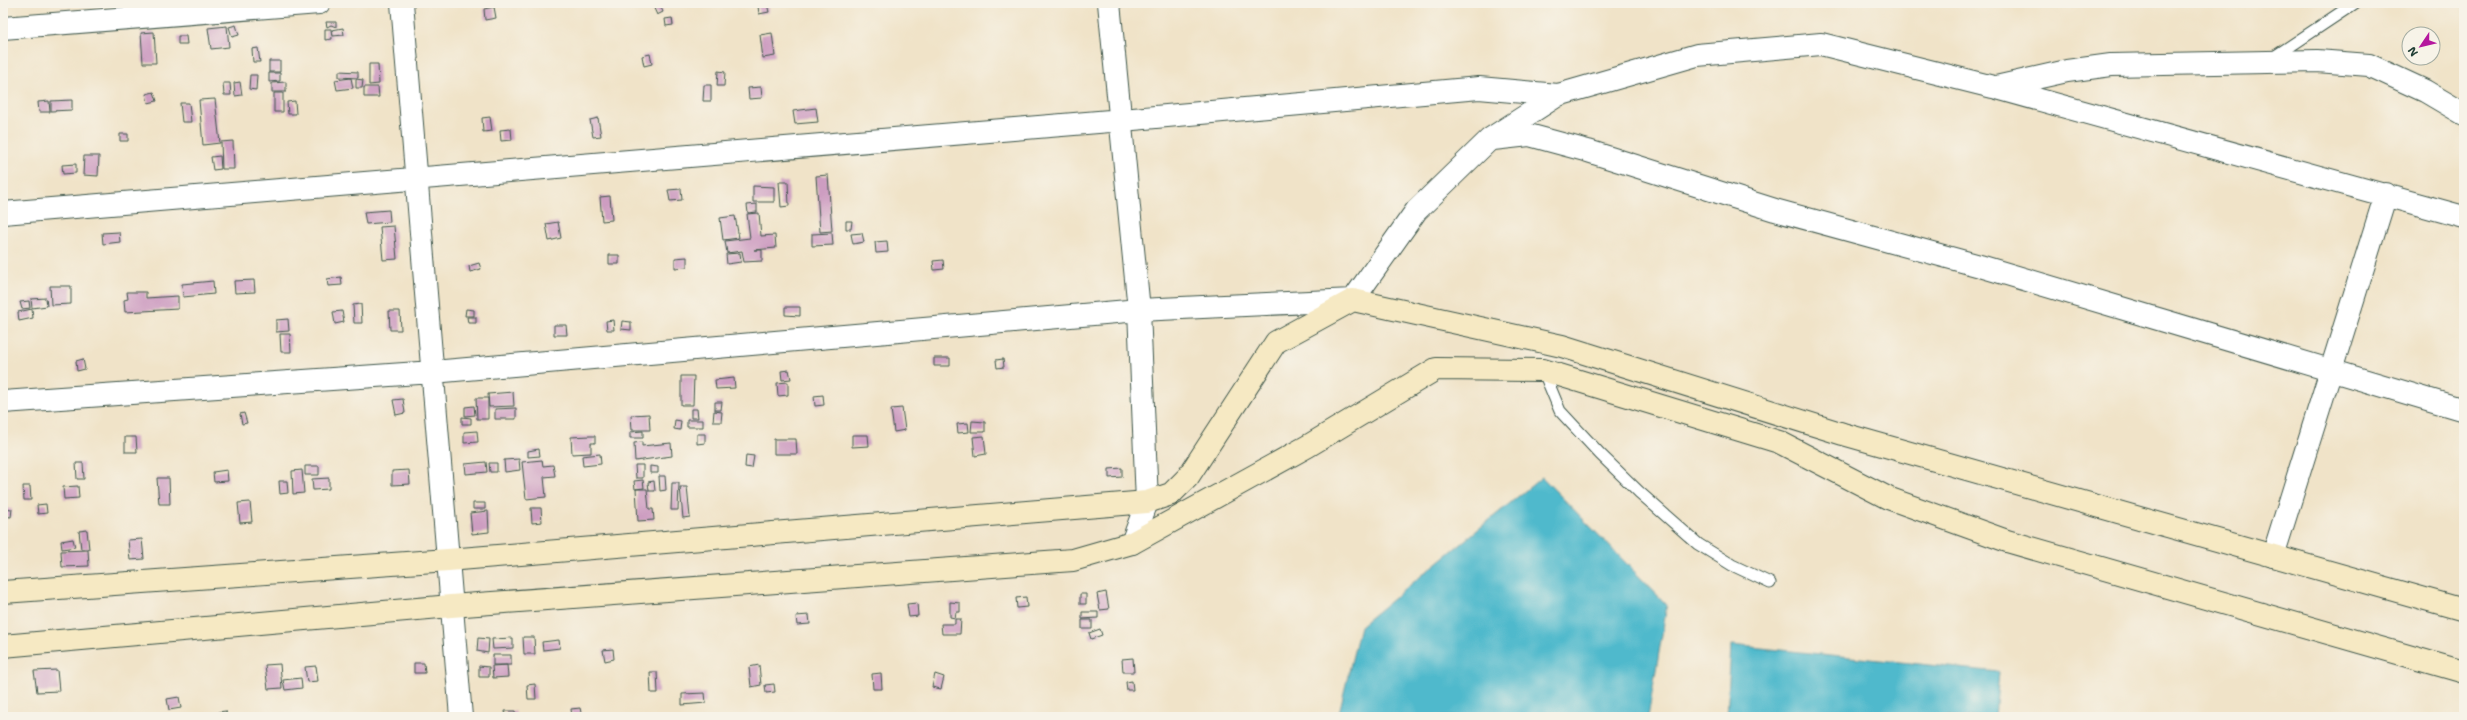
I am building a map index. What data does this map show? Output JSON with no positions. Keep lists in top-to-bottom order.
{
  "north": "bottom left"
}
